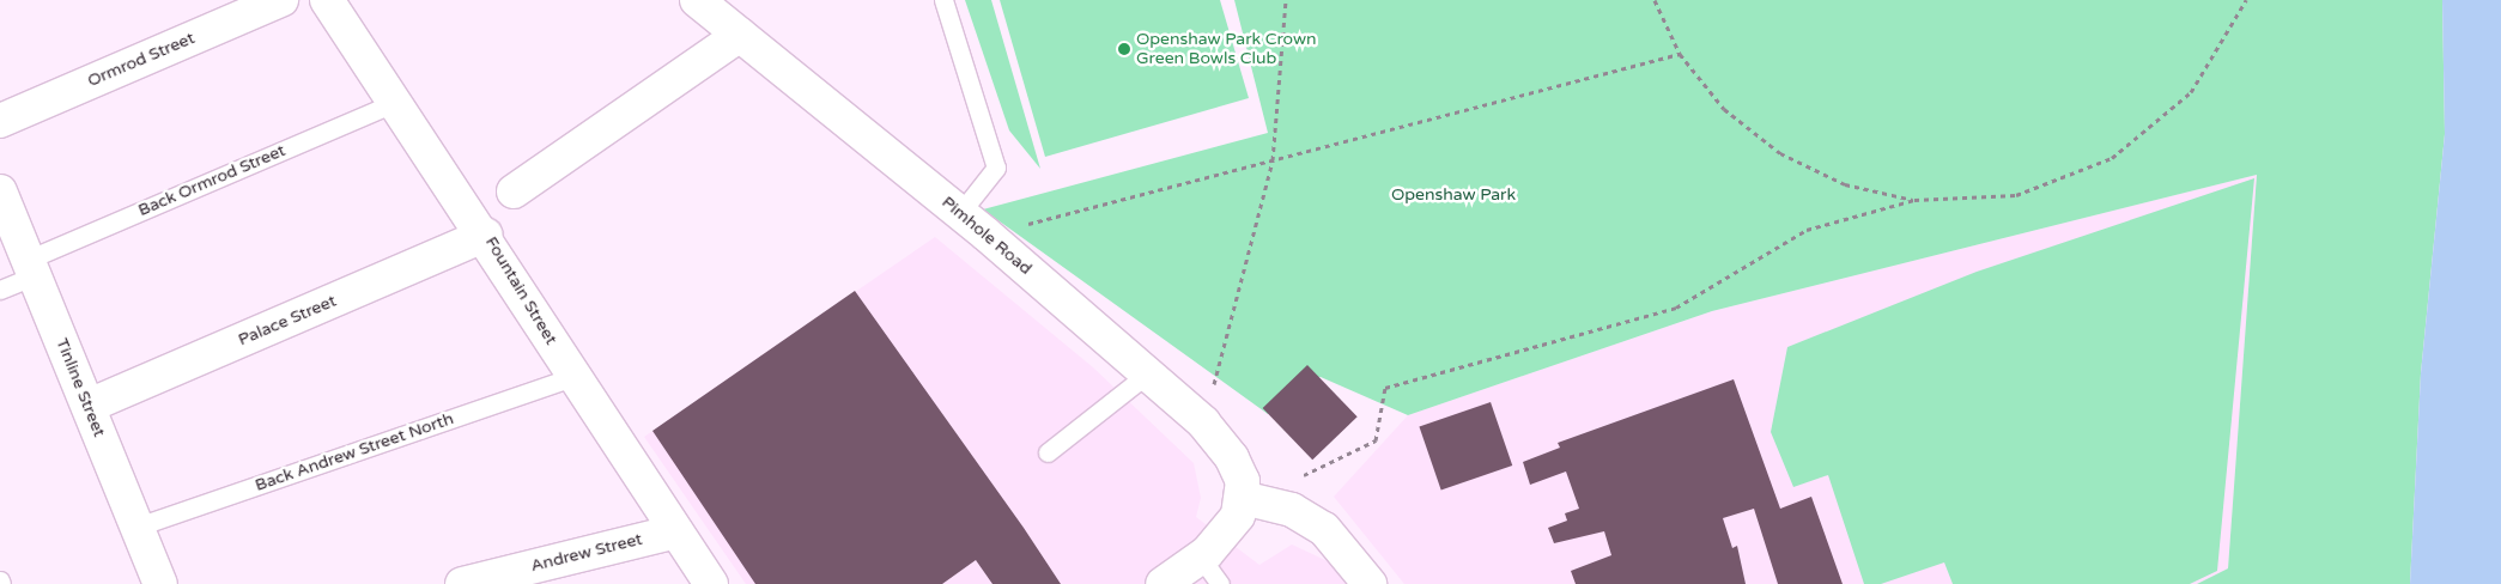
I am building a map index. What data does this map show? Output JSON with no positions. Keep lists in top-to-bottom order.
{
  "streets": {
    "street": [
      "Ormrod Street",
      "Pimhole Road",
      "Fountain Street",
      "Palace Street",
      "Tinline Street",
      "Andrew Street"
    ],
    "lane": ["Back Ormrod Street", "Back Andrew Street North"]
  },
  "crossings": [
    ["Back Ormrod Street", "Fountain Street"],
    ["Back Ormrod Street", "Tinline Street"],
    ["Fountain Street", "Palace Street"],
    ["Fountain Street", "Back Andrew Street North"],
    ["Fountain Street", "Andrew Street"],
    ["Palace Street", "Tinline Street"],
    ["Tinline Street", "Back Andrew Street North"]
  ],
  "parks": ["Openshaw Park"],
  "places": ["Openshaw Park Crown Green Bowls Club"]
}
